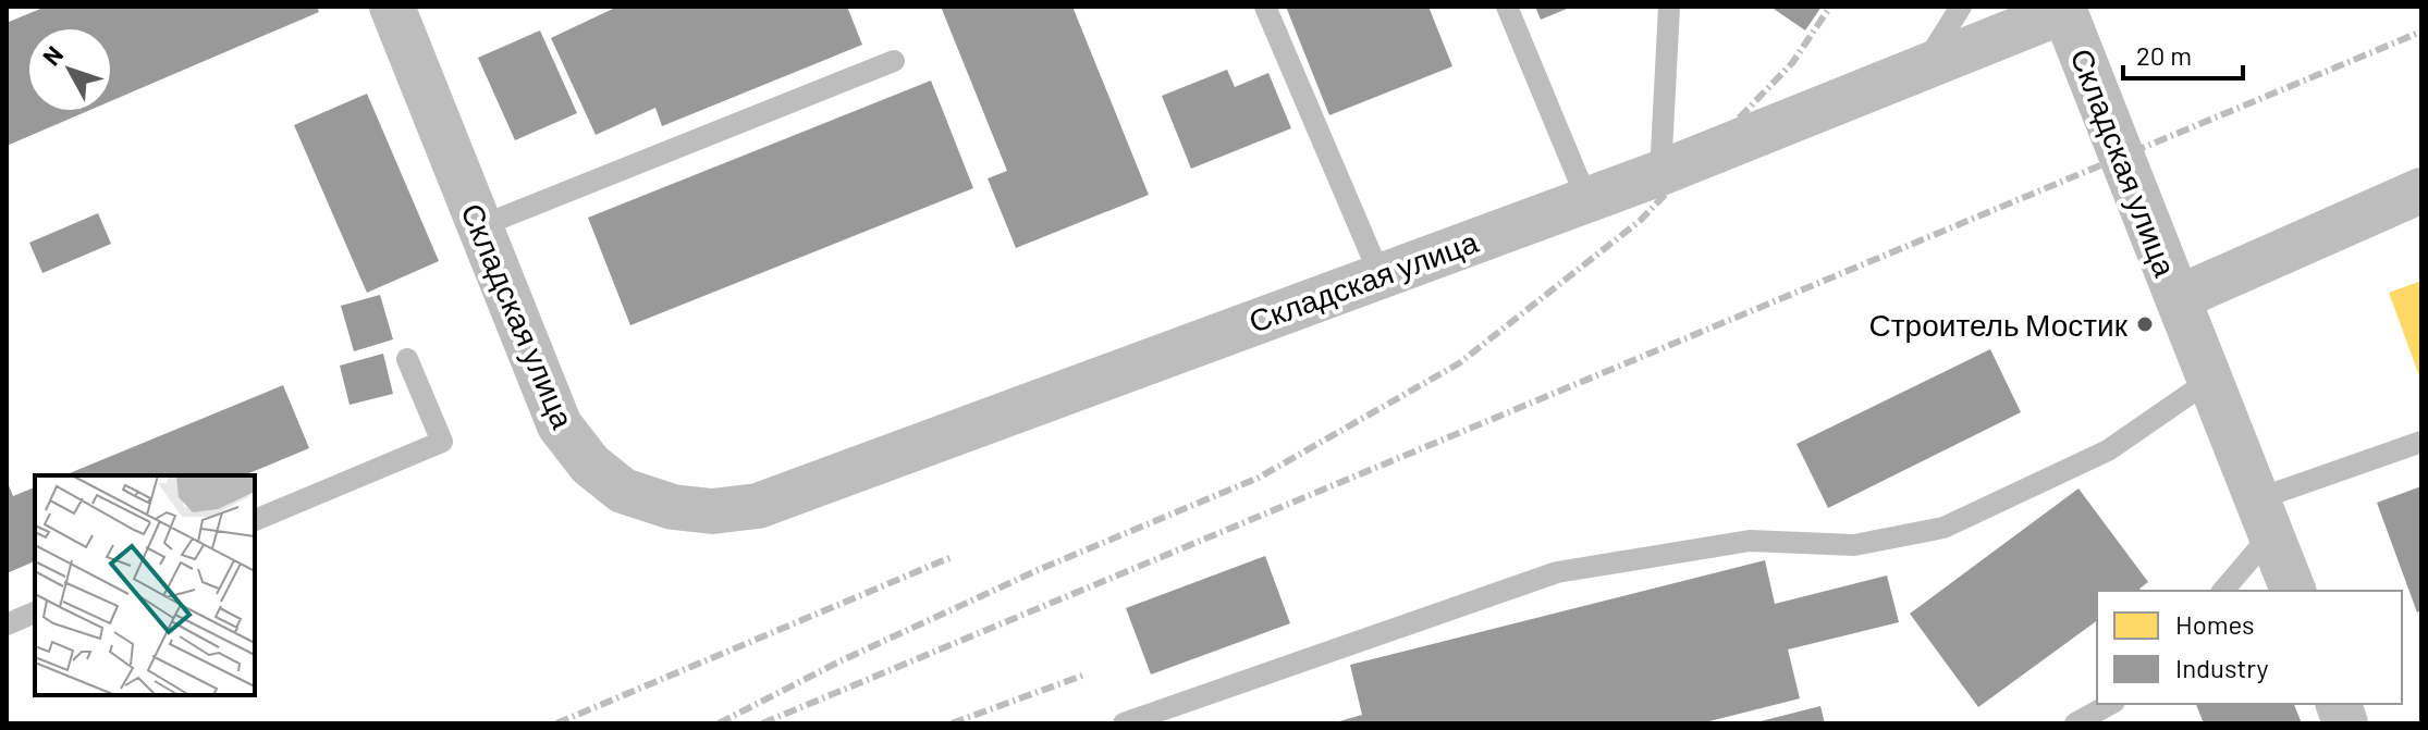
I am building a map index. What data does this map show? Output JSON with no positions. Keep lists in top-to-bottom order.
{
  "streets": {
    "street": ["Складская улица"]
  },
  "places": ["Строитель Мостик"],
  "legend": ["Homes", "Industry"],
  "scale_bar": "20 m",
  "north": "top left"
}
